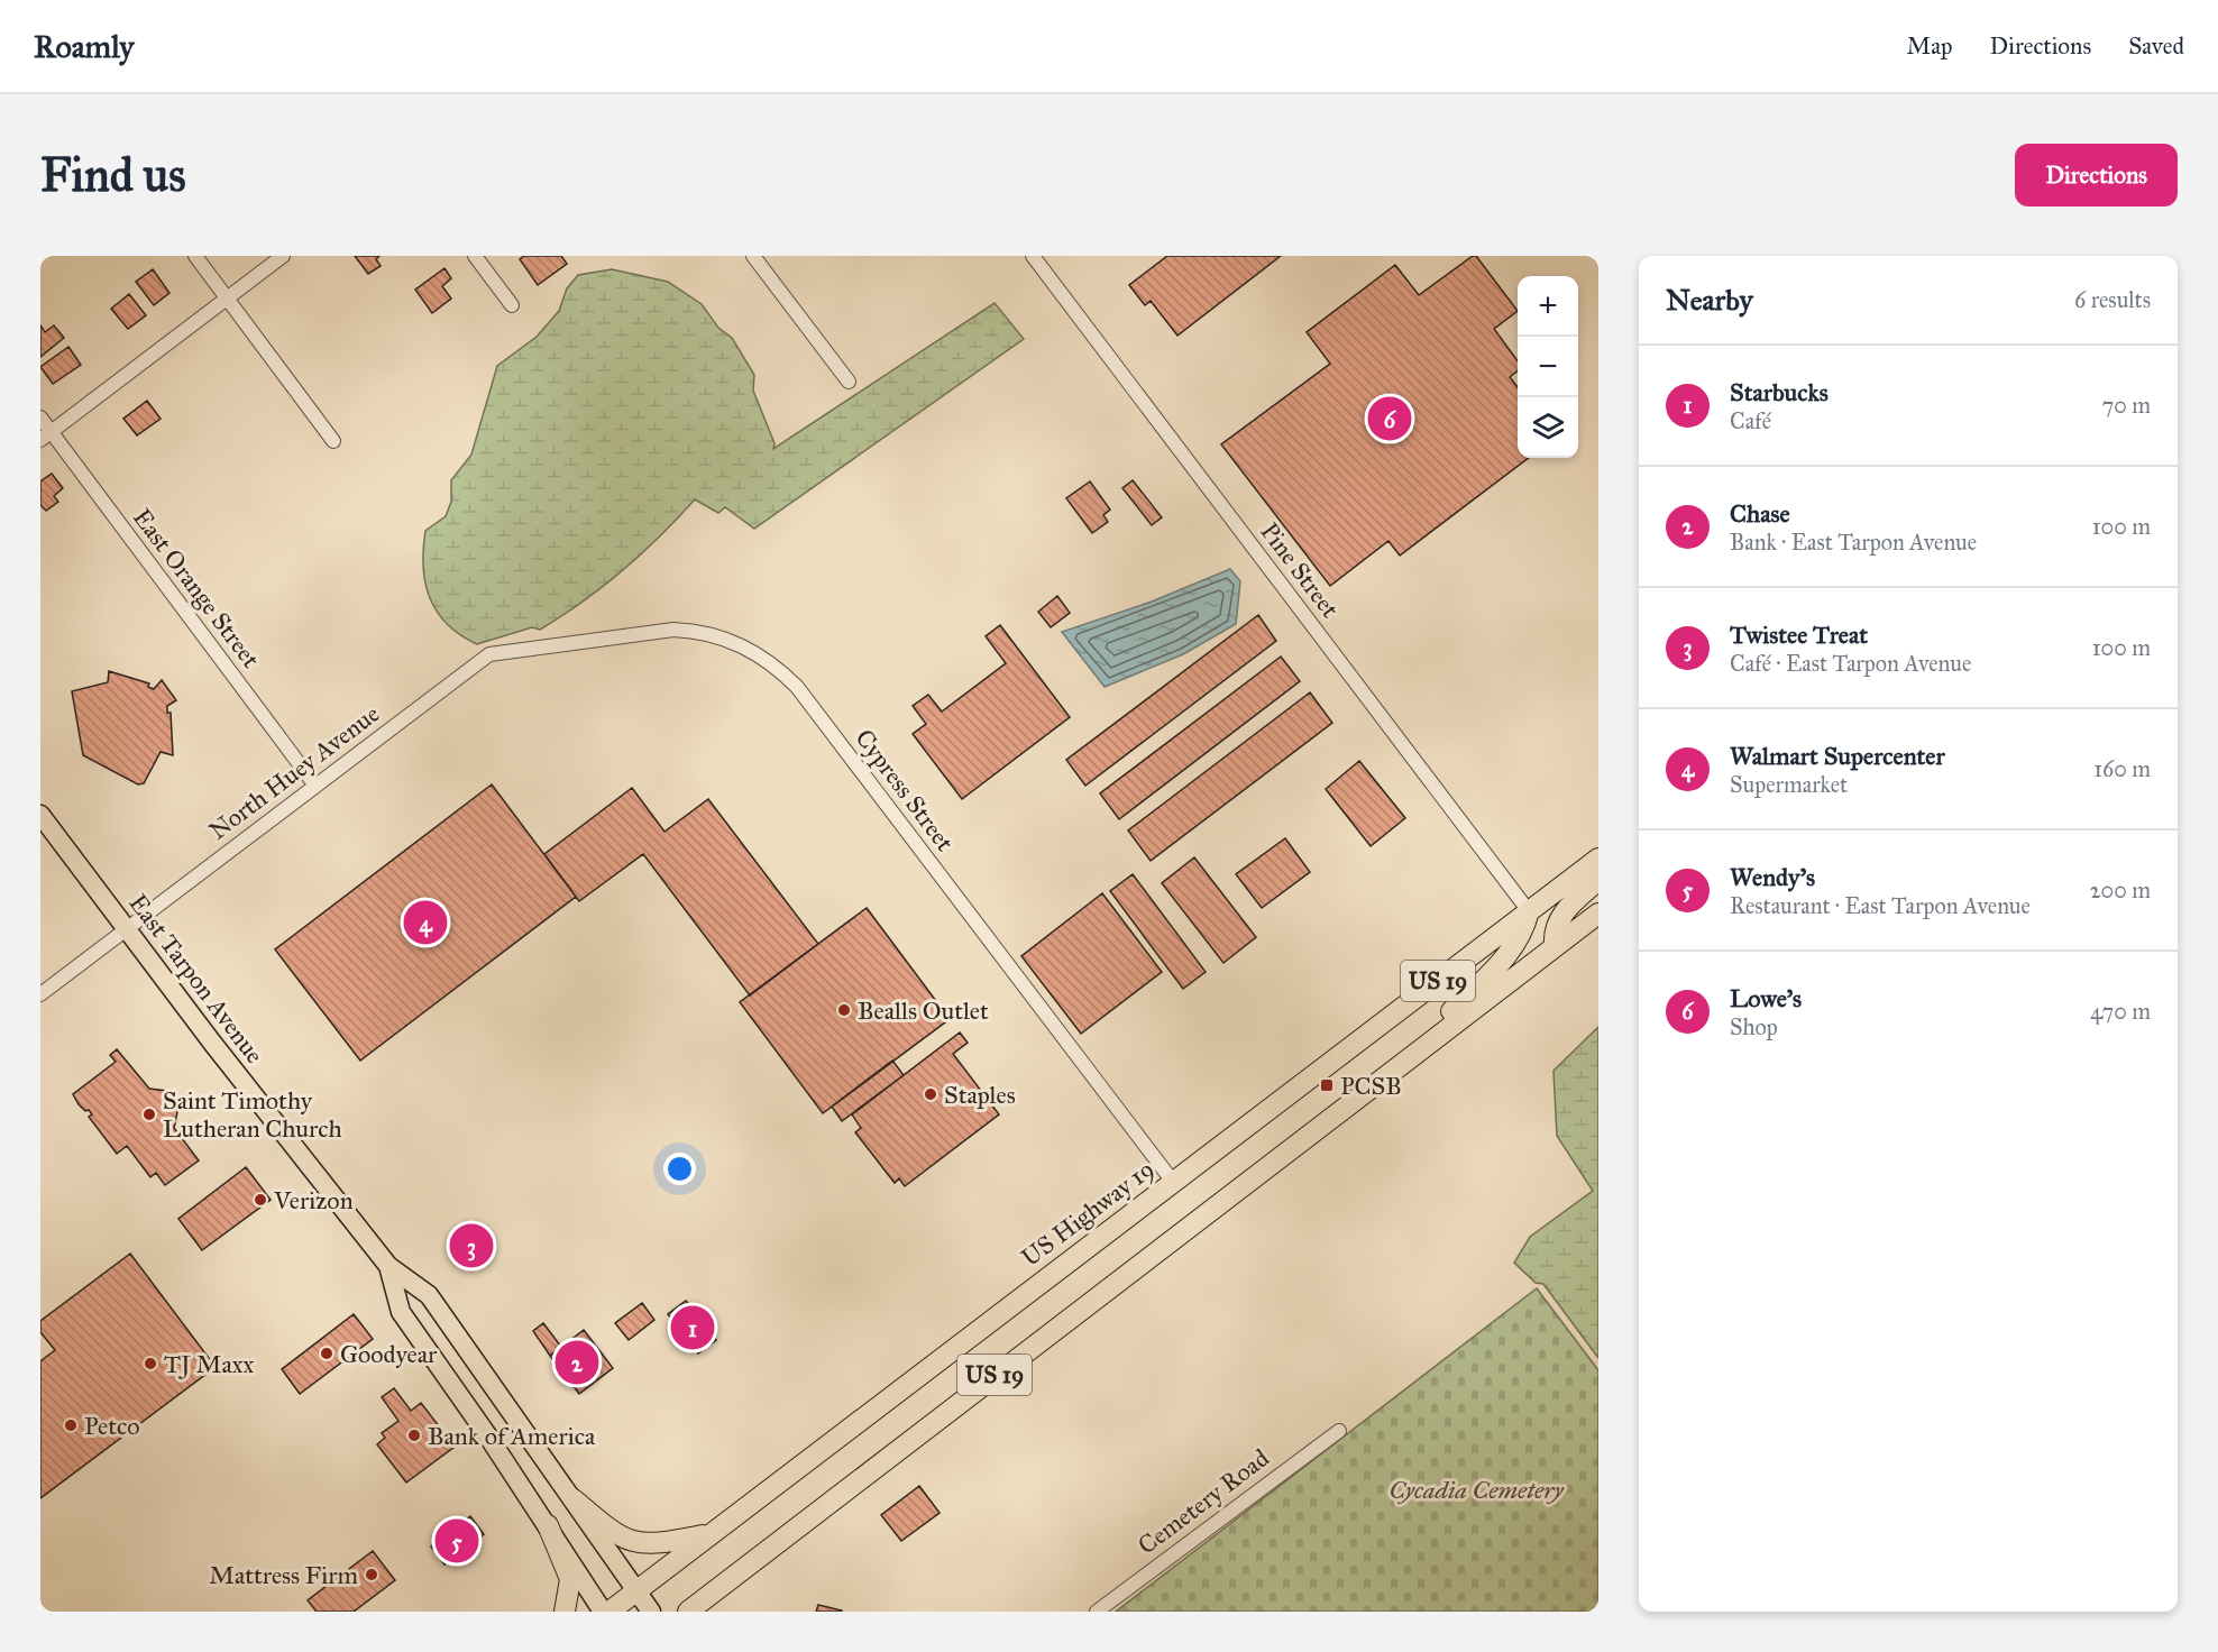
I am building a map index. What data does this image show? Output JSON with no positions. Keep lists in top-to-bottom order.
{
  "streets": {
    "highway": ["US 19", "US Highway 19"],
    "main road": ["East Tarpon Avenue"],
    "street": [
      "Pine Street",
      "East Orange Street",
      "North Huey Avenue",
      "Cypress Street",
      "Cemetery Road"
    ]
  },
  "crossings": [
    ["Pine Street", "US Highway 19"],
    ["East Orange Street", "North Huey Avenue"],
    ["North Huey Avenue", "Cypress Street"],
    ["North Huey Avenue", "East Tarpon Avenue"],
    ["Cypress Street", "US Highway 19"],
    ["East Tarpon Avenue", "US Highway 19"]
  ],
  "parks": ["Cycadia Cemetery"],
  "places": {
    "other": [
      "Bealls Outlet",
      "Staples",
      "Saint Timothy Lutheran Church",
      "Verizon",
      "Goodyear",
      "TJ Maxx",
      "Petco",
      "Bank of America",
      "Mattress Firm"
    ],
    "transit": ["PCSB"]
  },
  "page": {
    "header": "Roamly",
    "nav": ["Map", "Directions", "Saved"],
    "buttons": "Directions",
    "title": "Find us",
    "heading": ["Nearby", "6 results"],
    "map_buttons": ["+", "−"],
    "list": [
      {
        "mark": "1",
        "name": "Starbucks",
        "note": "Café",
        "value": "70 m"
      },
      {
        "mark": "2",
        "name": "Chase",
        "note": "Bank · East Tarpon Avenue",
        "value": "100 m"
      },
      {
        "mark": "3",
        "name": "Twistee Treat",
        "note": "Café · East Tarpon Avenue",
        "value": "100 m"
      },
      {
        "mark": "4",
        "name": "Walmart Supercenter",
        "note": "Supermarket",
        "value": "160 m"
      },
      {
        "mark": "5",
        "name": "Wendy's",
        "note": "Restaurant · East Tarpon Avenue",
        "value": "200 m"
      },
      {
        "mark": "6",
        "name": "Lowe's",
        "note": "Shop",
        "value": "470 m"
      }
    ],
    "pins": [
      "6",
      "4",
      "3",
      "1",
      "2",
      "5"
    ]
  }
}
